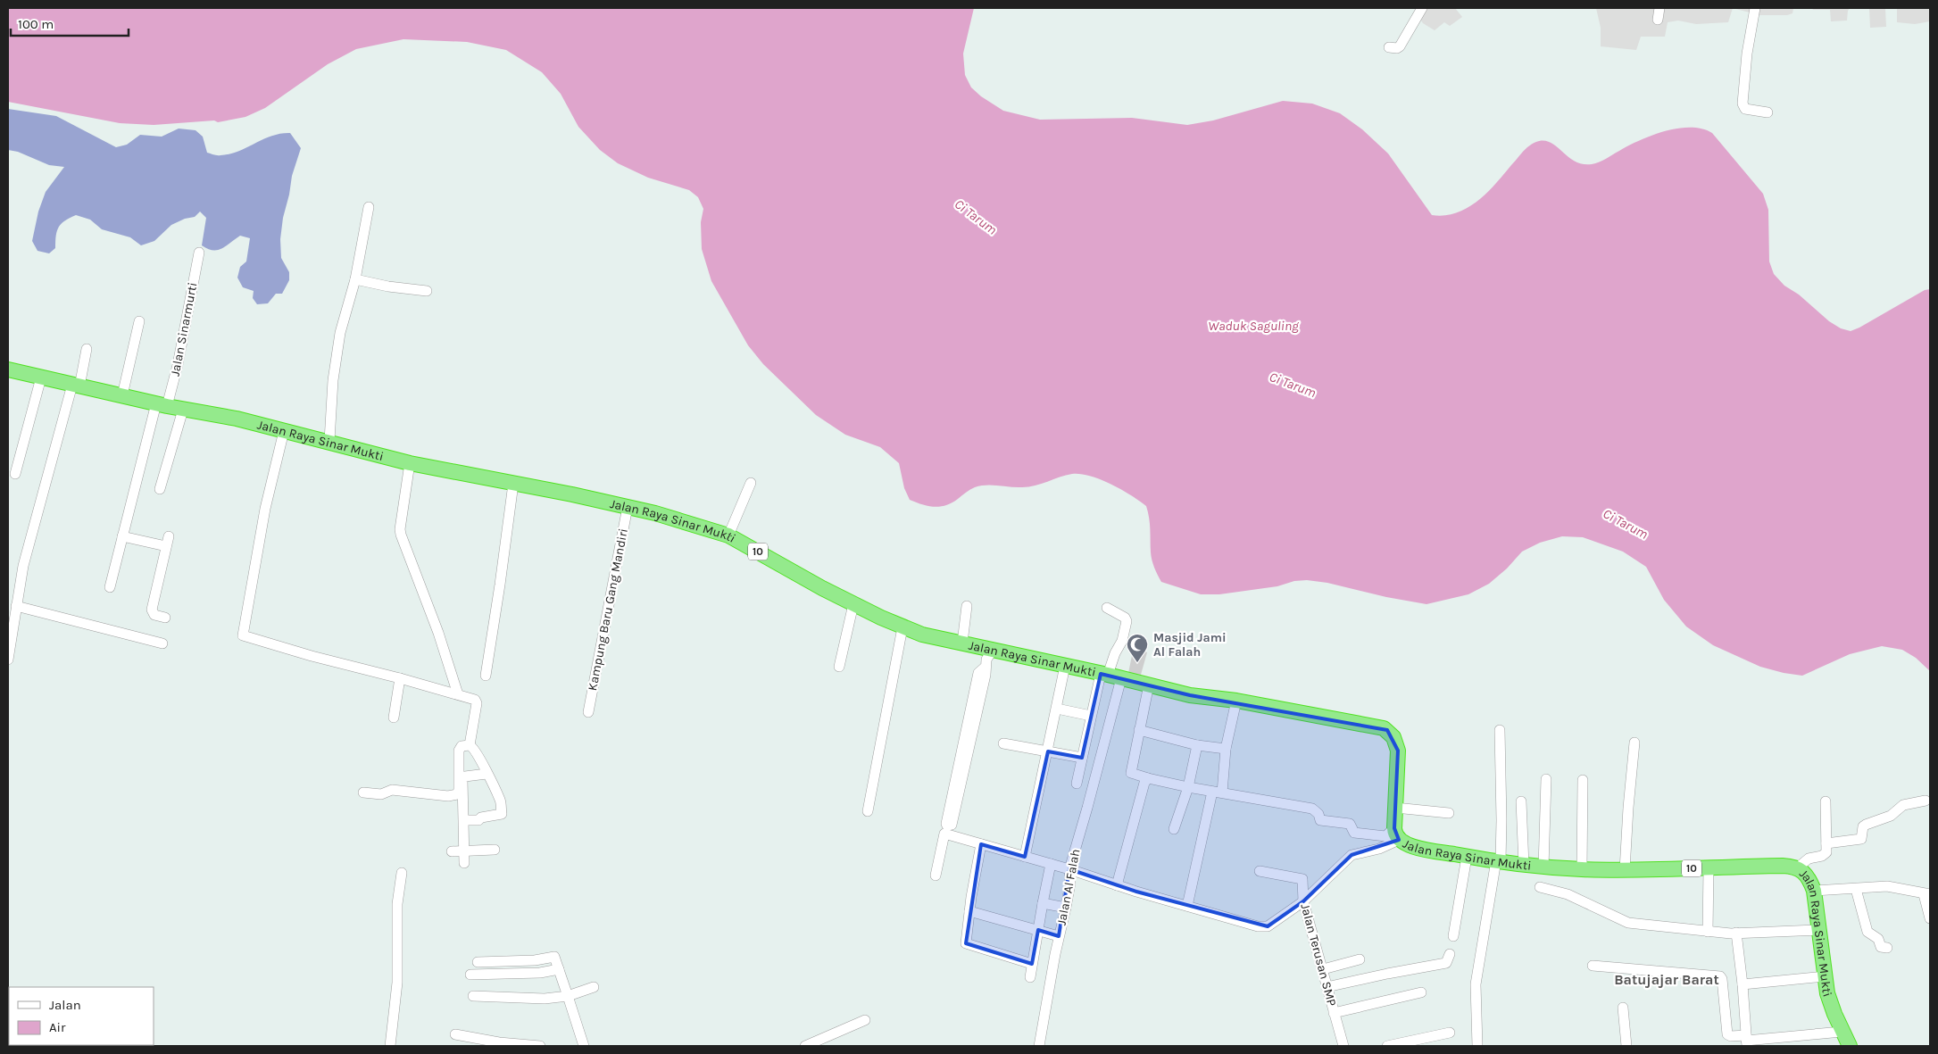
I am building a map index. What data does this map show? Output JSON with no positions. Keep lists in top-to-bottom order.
{
  "streets": {
    "highway": ["Jalan Raya Sinar Mukti", "10"],
    "street": [
      "Jalan Sinarmurti",
      "Kampung Baru Gang Mandiri",
      "Jalan Al Falah",
      "Jalan Terusan SMP"
    ]
  },
  "crossings": [
    ["Jalan Sinarmurti", "Jalan Raya Sinar Mukti"],
    ["Jalan Raya Sinar Mukti", "Kampung Baru Gang Mandiri"],
    ["Jalan Raya Sinar Mukti", "Jalan Al Falah"]
  ],
  "districts": ["Batujajar Barat"],
  "water": ["Ci Tarum", "Waduk Saguling"],
  "places": {
    "mosque": ["Masjid Jami Al Falah"]
  },
  "legend": ["Jalan", "Air"],
  "scale_bar": "100 m"
}
